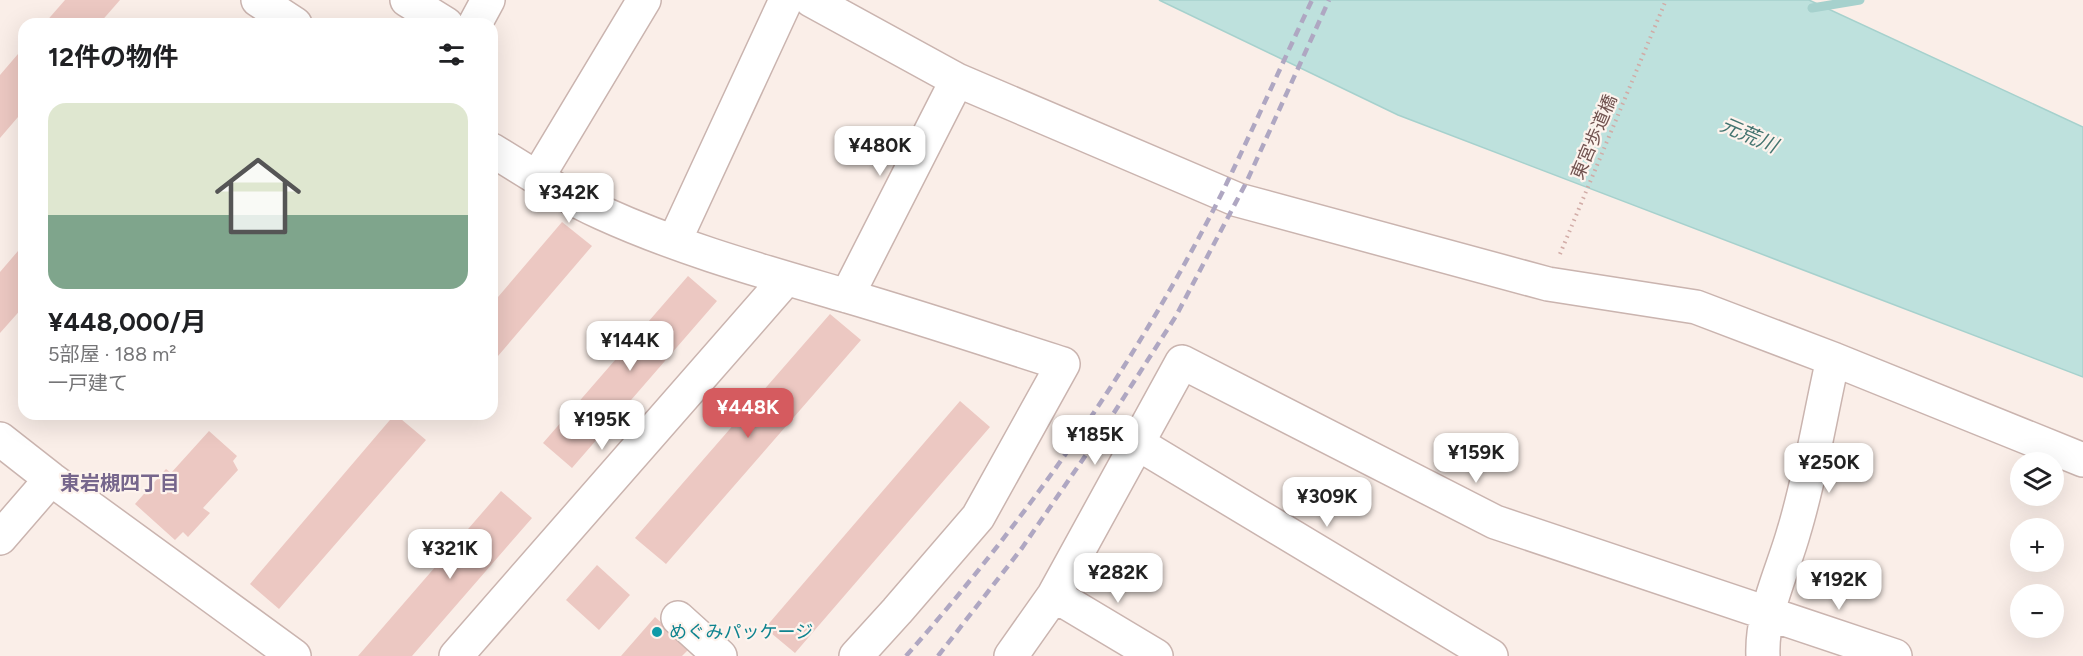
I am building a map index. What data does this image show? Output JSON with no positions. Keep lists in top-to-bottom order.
{
  "streets": {
    "path": ["東宮歩道橋"]
  },
  "districts": ["東岩槻四丁目"],
  "water": ["元荒川"],
  "places": ["めぐみパッケージ"],
  "page": {
    "heading": "12件の物件",
    "list": [
      {
        "name": "¥448,000/月",
        "note": "5部屋 · 188 m² · 一戸建て"
      }
    ],
    "price": [
      "¥480K",
      "¥342K",
      "¥144K",
      "¥448K",
      "¥195K",
      "¥185K",
      "¥159K",
      "¥250K",
      "¥309K",
      "¥321K",
      "¥282K",
      "¥192K"
    ],
    "map_buttons": ["+", "−"]
  }
}
